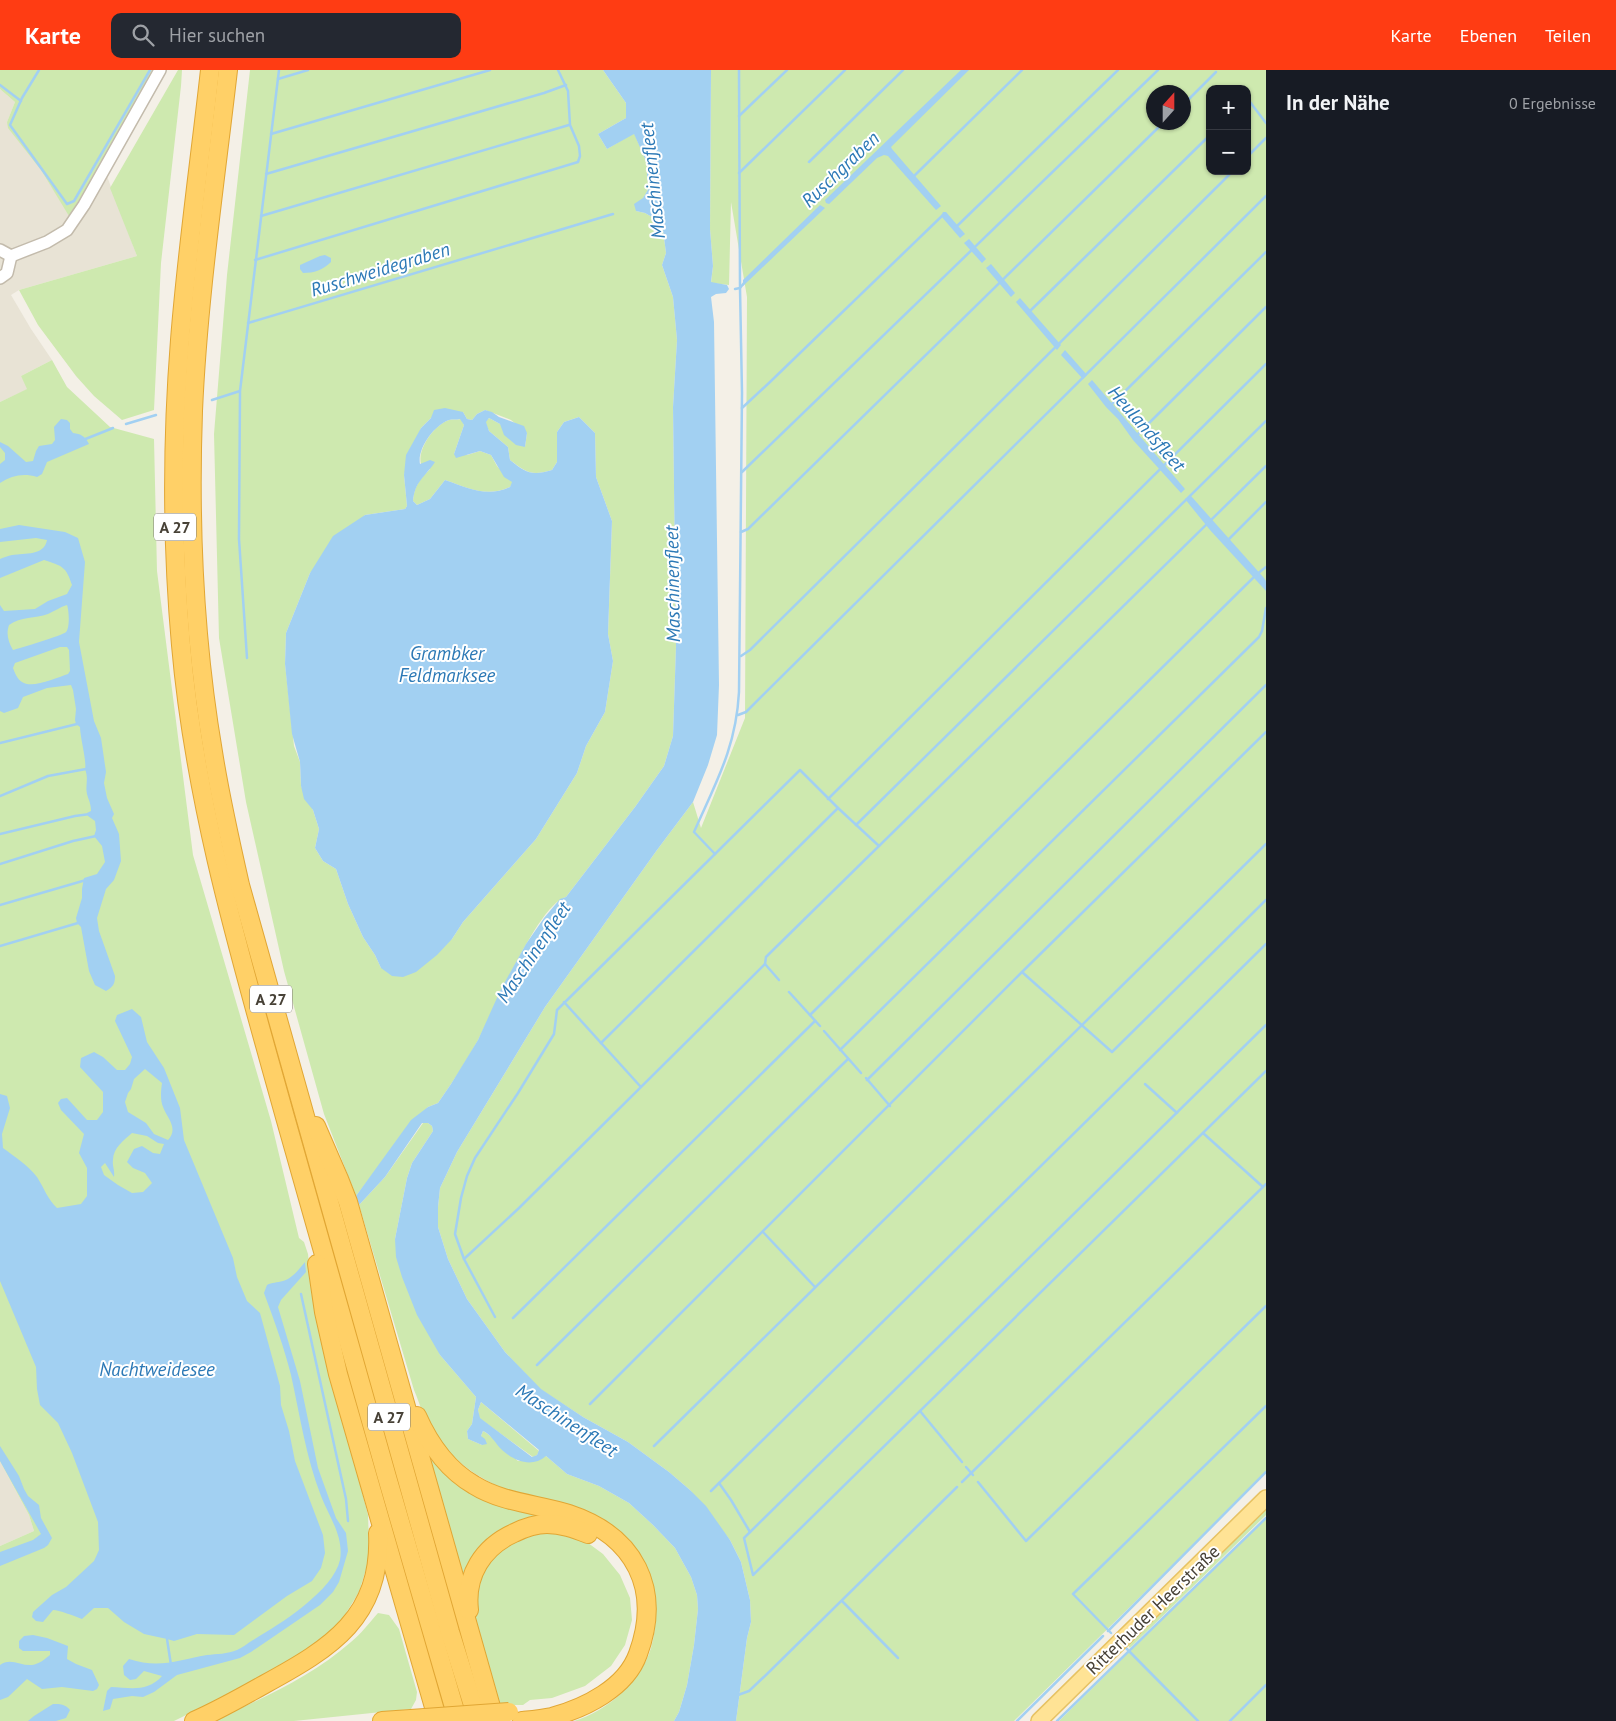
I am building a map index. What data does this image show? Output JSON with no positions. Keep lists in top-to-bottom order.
{
  "streets": {
    "highway": ["A 27"],
    "main road": ["Ritterhuder Heerstraße"]
  },
  "water": [
    "Ruschgraben",
    "Maschinenfleet",
    "Ruschweidegraben",
    "Heulandsfleet",
    "Grambker Feldmarksee",
    "Nachtweidesee"
  ],
  "north": "top",
  "page": {
    "header": "Karte",
    "search": "Hier suchen",
    "nav": ["Karte", "Ebenen", "Teilen"],
    "heading": ["In der Nähe", "0 Ergebnisse"],
    "map_buttons": ["+", "−"]
  }
}
